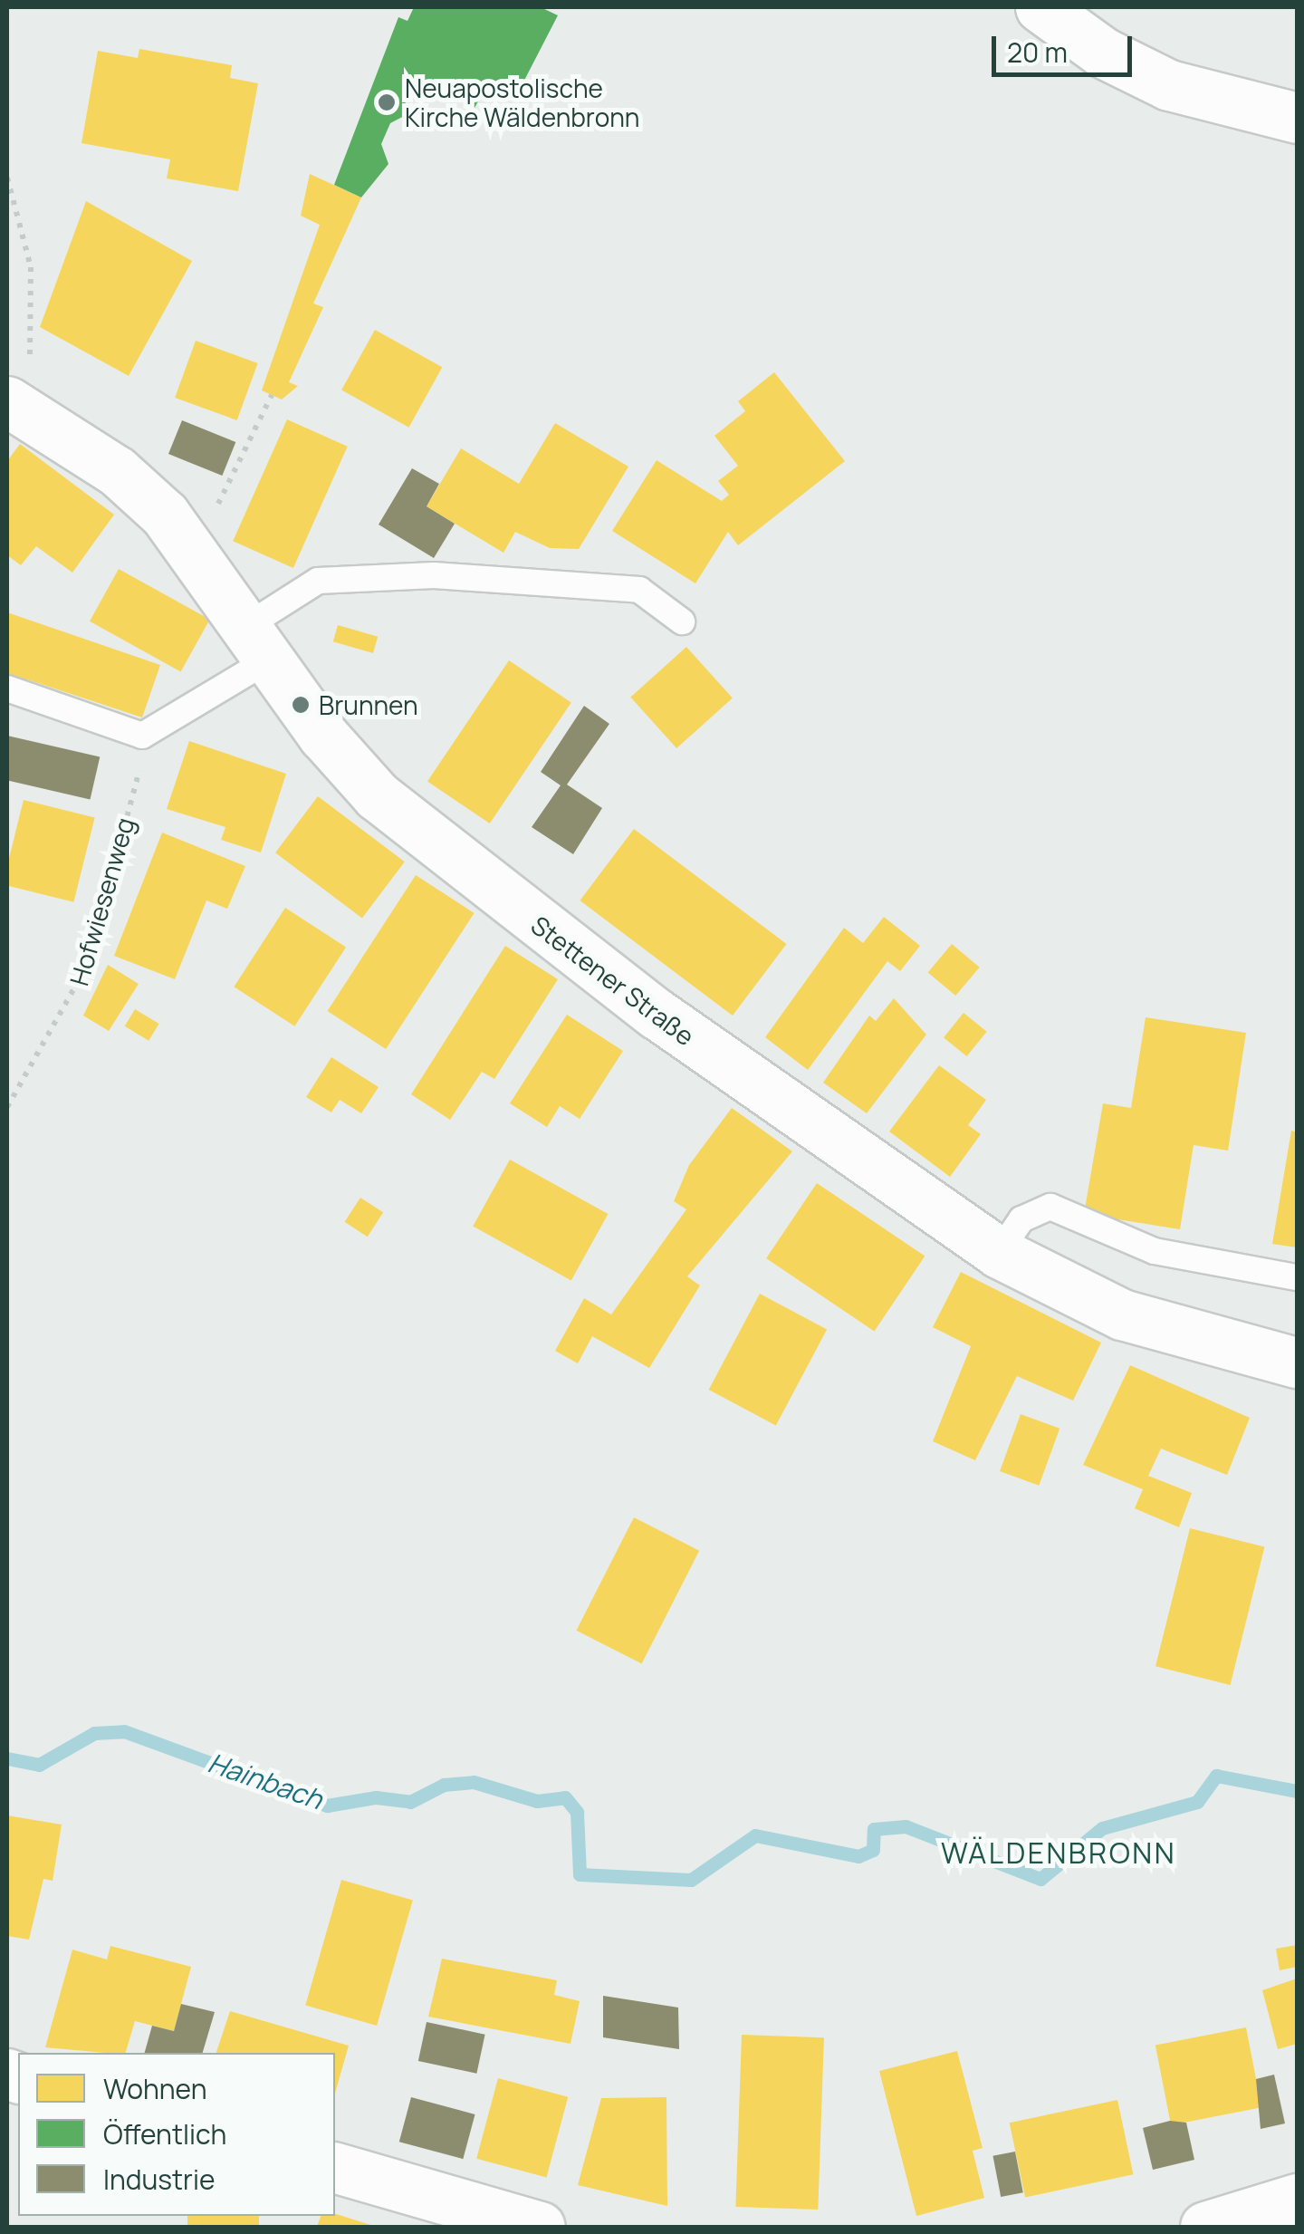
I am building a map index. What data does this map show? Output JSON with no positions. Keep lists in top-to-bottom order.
{
  "streets": {
    "street": ["Stettener Straße"],
    "path": ["Hofwiesenweg"]
  },
  "districts": ["WÄLDENBRONN"],
  "water": ["Hainbach"],
  "places": ["Neuapostolische Kirche Wäldenbronn", "Brunnen"],
  "legend": ["Wohnen", "Öffentlich", "Industrie"],
  "scale_bar": "20 m"
}
